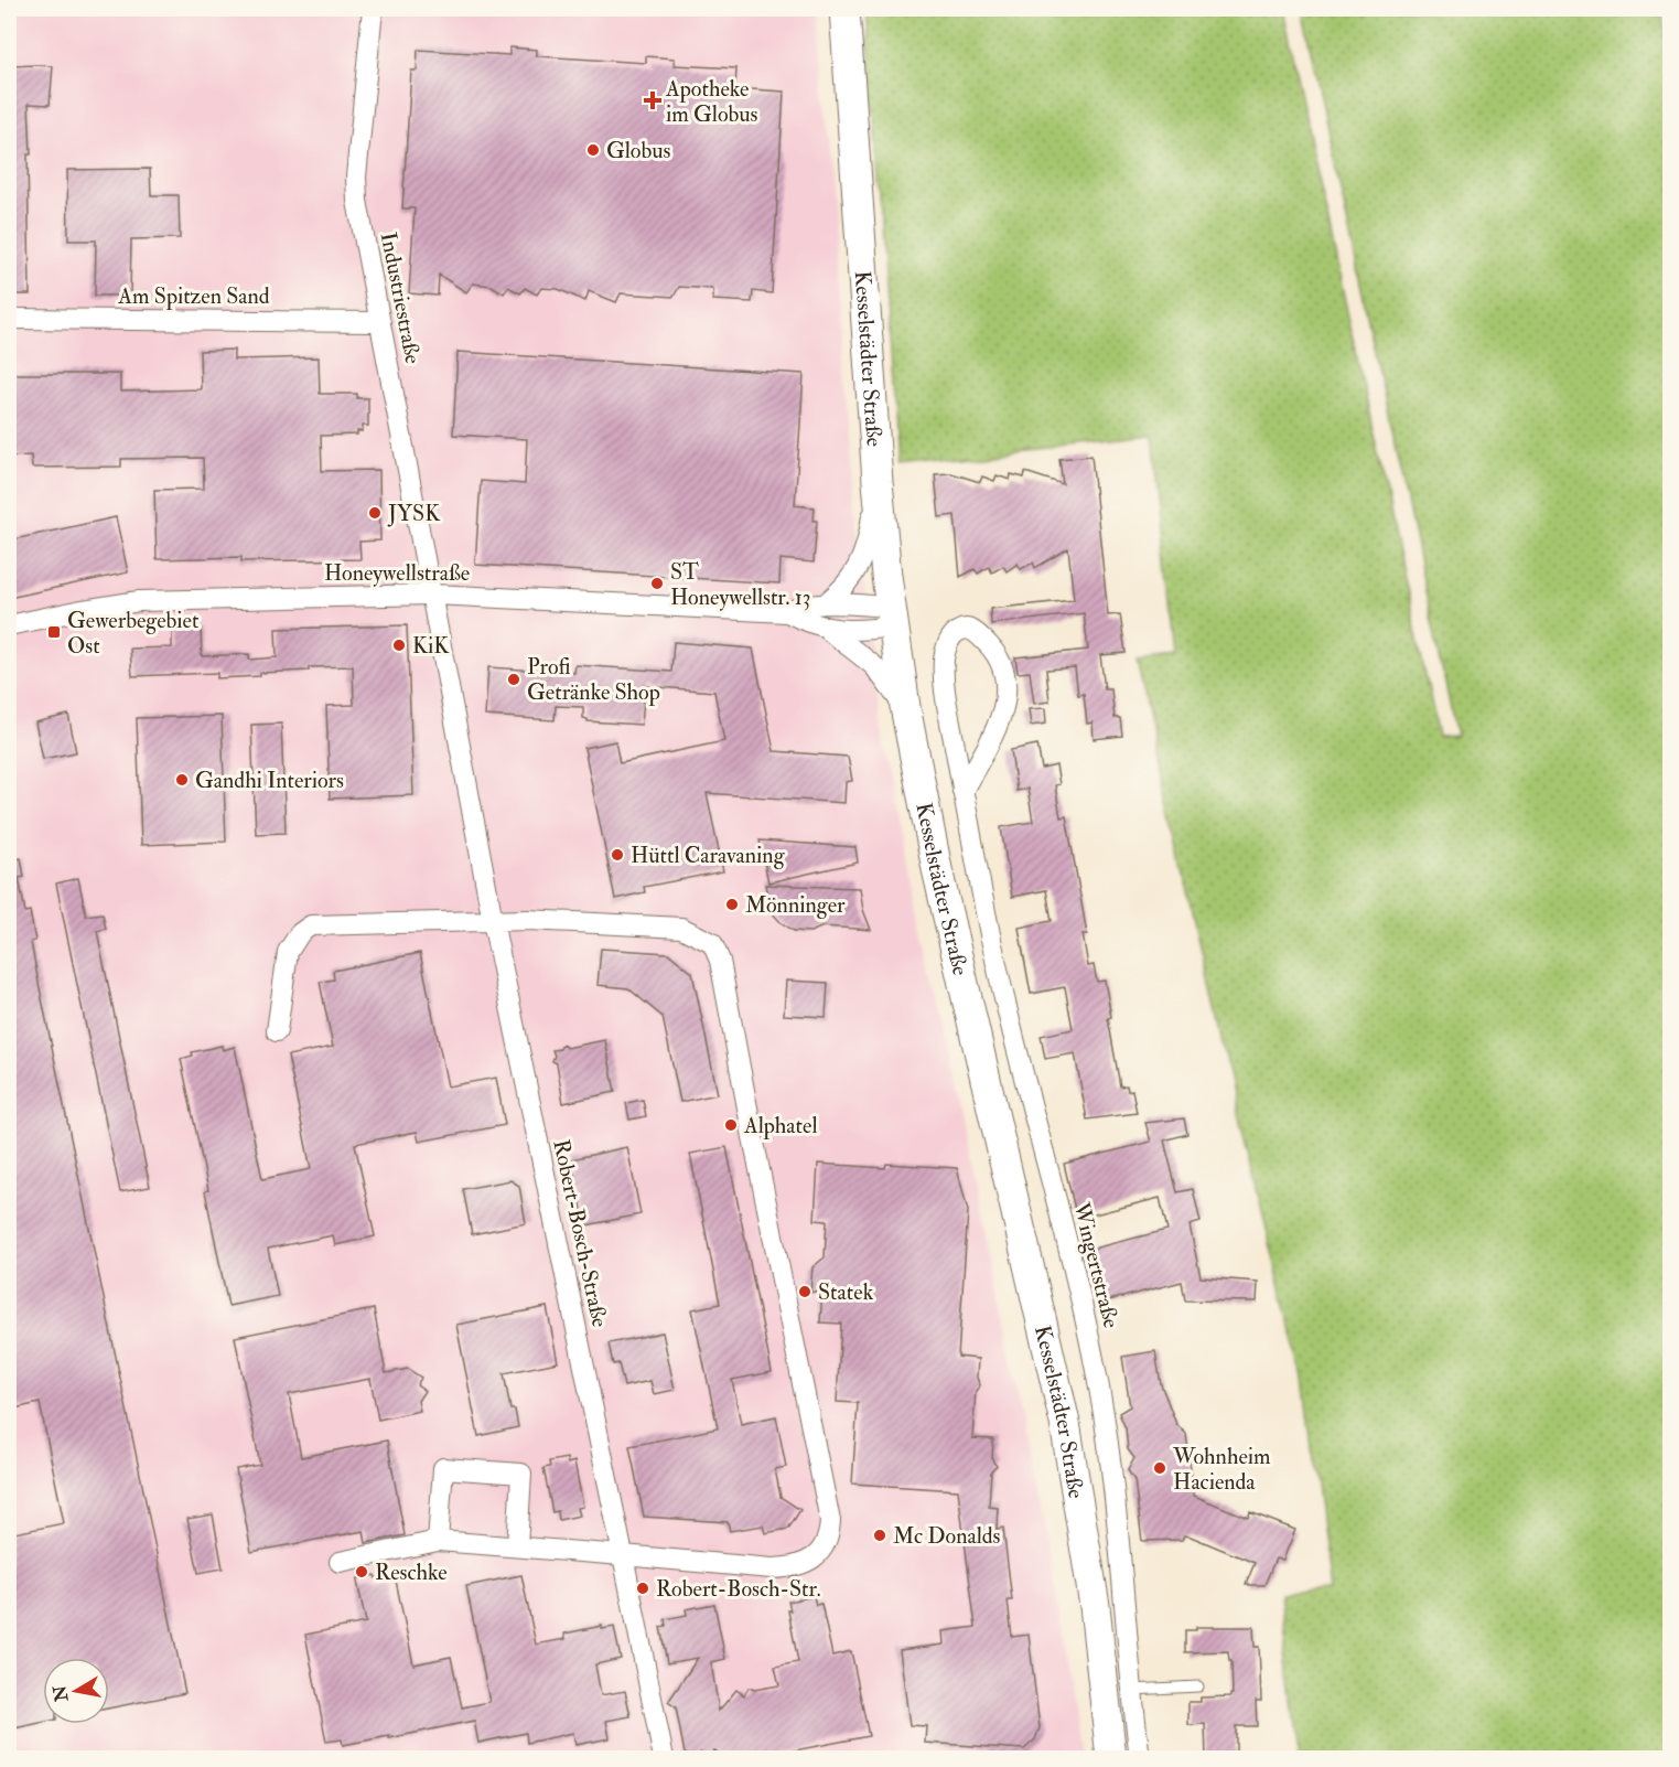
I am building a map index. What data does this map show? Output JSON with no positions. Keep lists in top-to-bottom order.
{
  "streets": {
    "main road": ["Kesselstädter Straße"],
    "street": [
      "Am Spitzen Sand",
      "Industriestraße",
      "Honeywellstraße",
      "Robert-Bosch-Straße",
      "Wingertstraße"
    ]
  },
  "crossings": [
    ["Am Spitzen Sand", "Industriestraße"],
    ["Industriestraße", "Honeywellstraße"],
    ["Industriestraße", "Robert-Bosch-Straße"],
    ["Kesselstädter Straße", "Honeywellstraße"],
    ["Honeywellstraße", "Robert-Bosch-Straße"]
  ],
  "places": {
    "health": ["Apotheke im Globus"],
    "other": [
      "Globus",
      "JYSK",
      "ST Honeywellstr. 13",
      "KiK",
      "Profi Getränke Shop",
      "Gandhi Interiors",
      "Hüttl Caravaning",
      "Mönninger",
      "Alphatel",
      "Statek",
      "Wohnheim Hacienda",
      "Mc Donalds",
      "Reschke",
      "Robert-Bosch-Str."
    ],
    "transit": ["Gewerbegebiet Ost"]
  },
  "north": "left"
}
